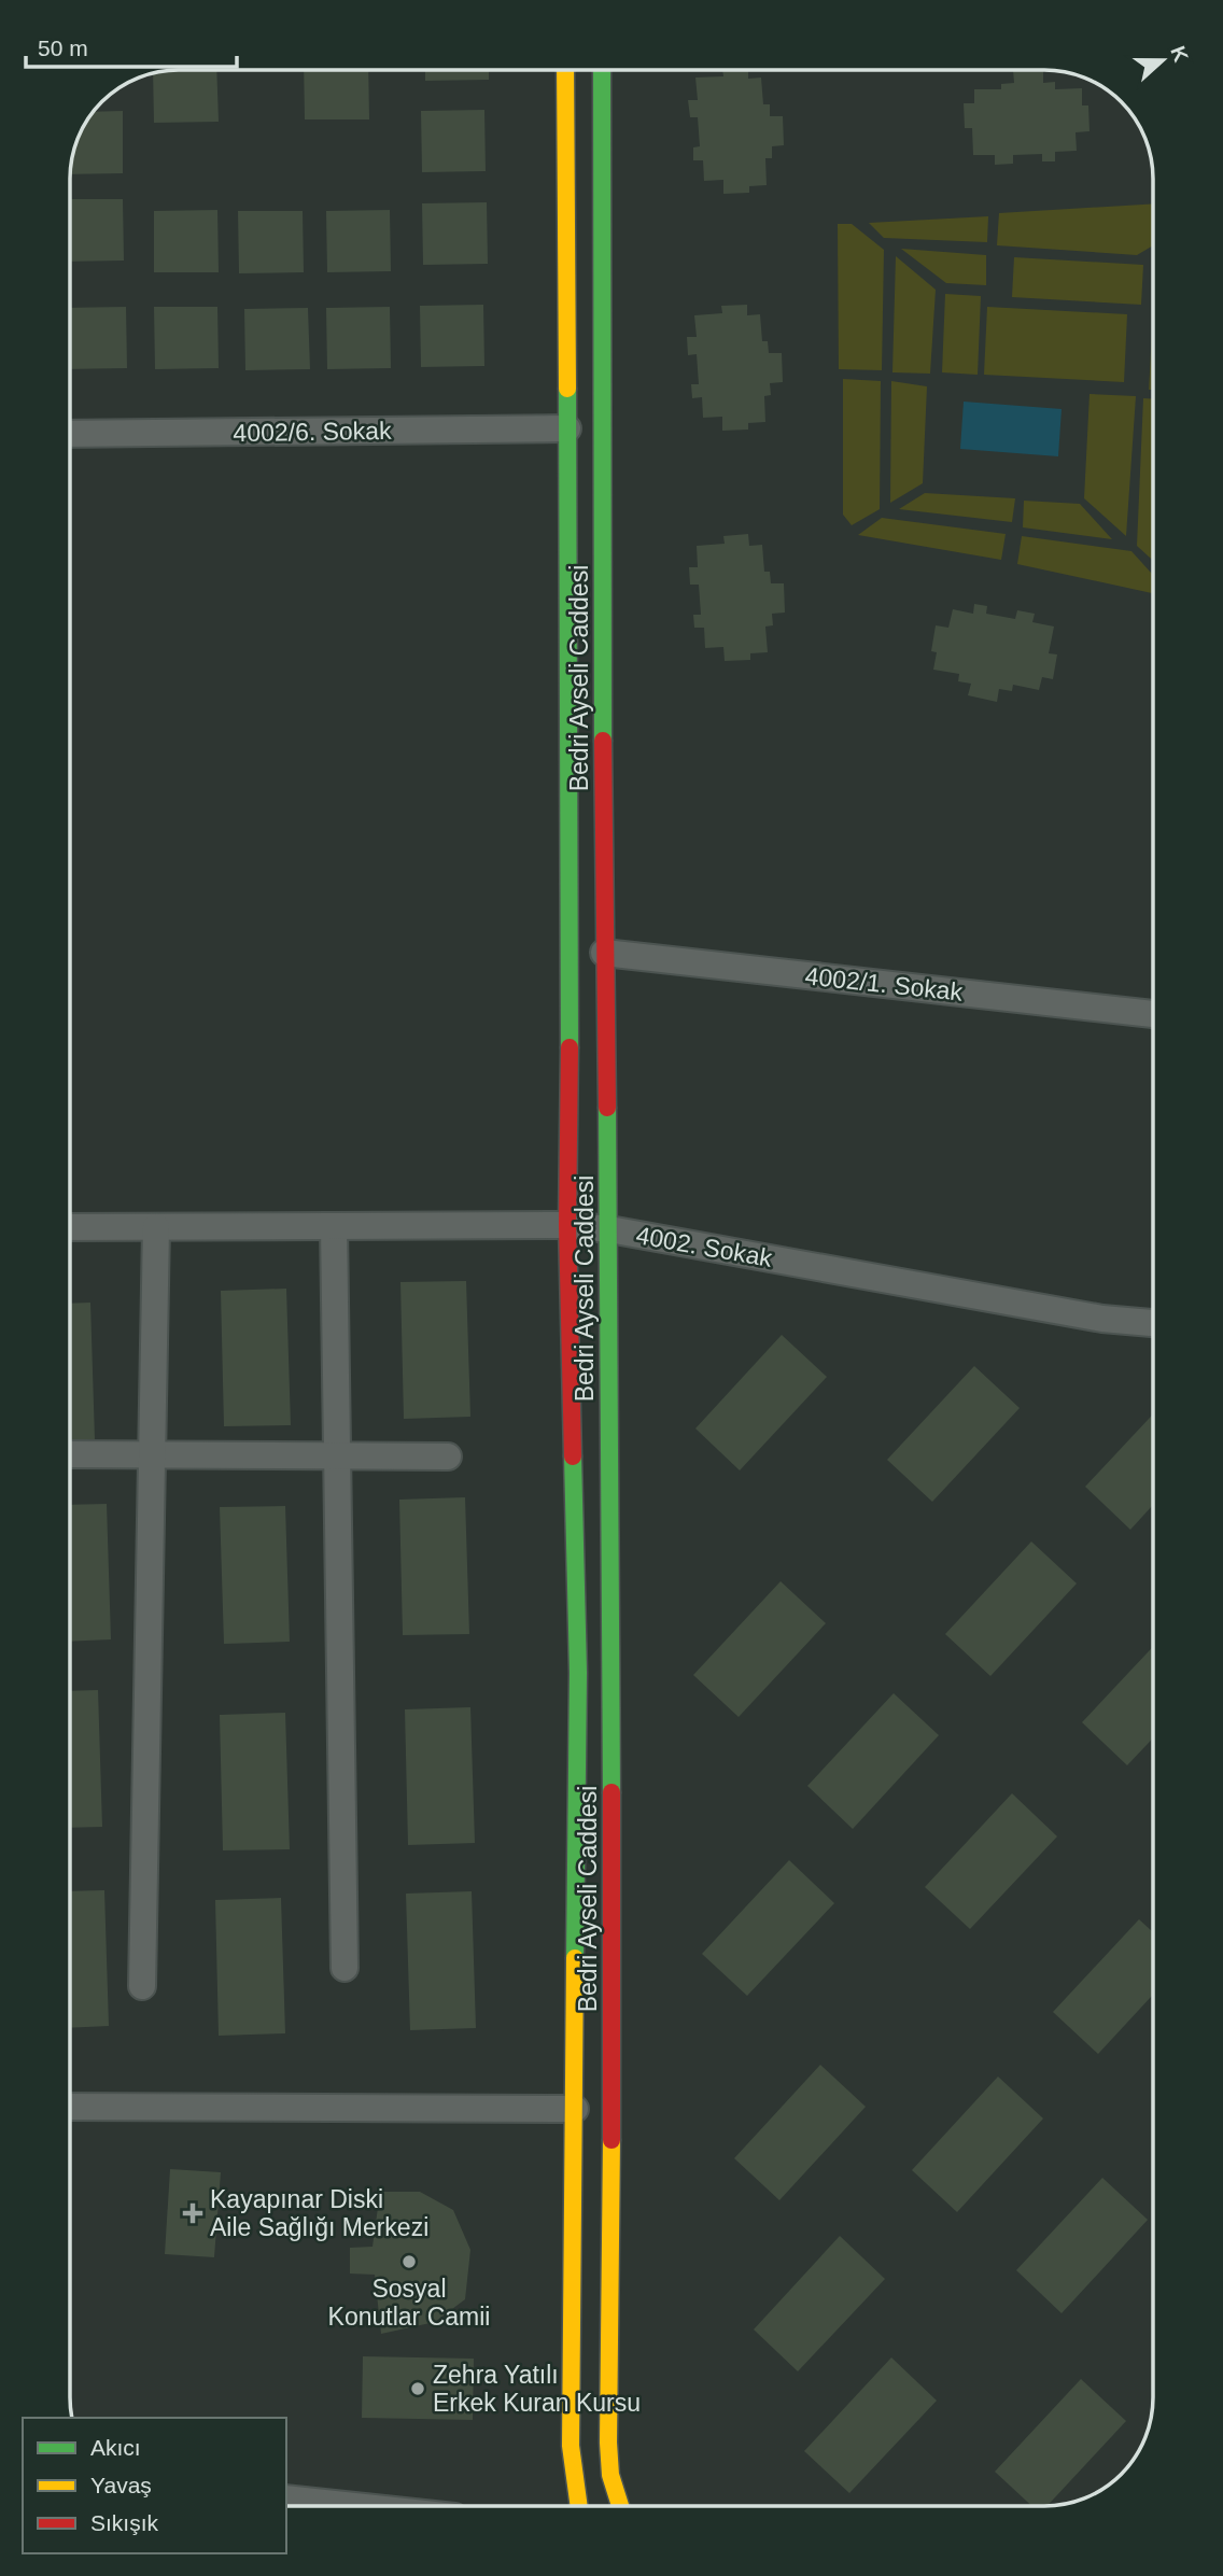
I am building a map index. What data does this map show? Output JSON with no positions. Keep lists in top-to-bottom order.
{
  "streets": {
    "main road": ["Bedri Ayseli Caddesi"],
    "street": ["4002/6. Sokak", "4002/1. Sokak", "4002. Sokak"]
  },
  "crossings": [
    ["4002/6. Sokak", "Bedri Ayseli Caddesi"],
    ["Bedri Ayseli Caddesi", "4002/1. Sokak"],
    ["Bedri Ayseli Caddesi", "4002. Sokak"]
  ],
  "places": {
    "health": ["Kayapınar Diski Aile Sağlığı Merkezi"],
    "other": ["Sosyal Konutlar Camii", "Zehra Yatılı Erkek Kuran Kursu"]
  },
  "legend": ["Akıcı", "Yavaş", "Sıkışık"],
  "scale_bar": "50 m",
  "north": "right"
}
